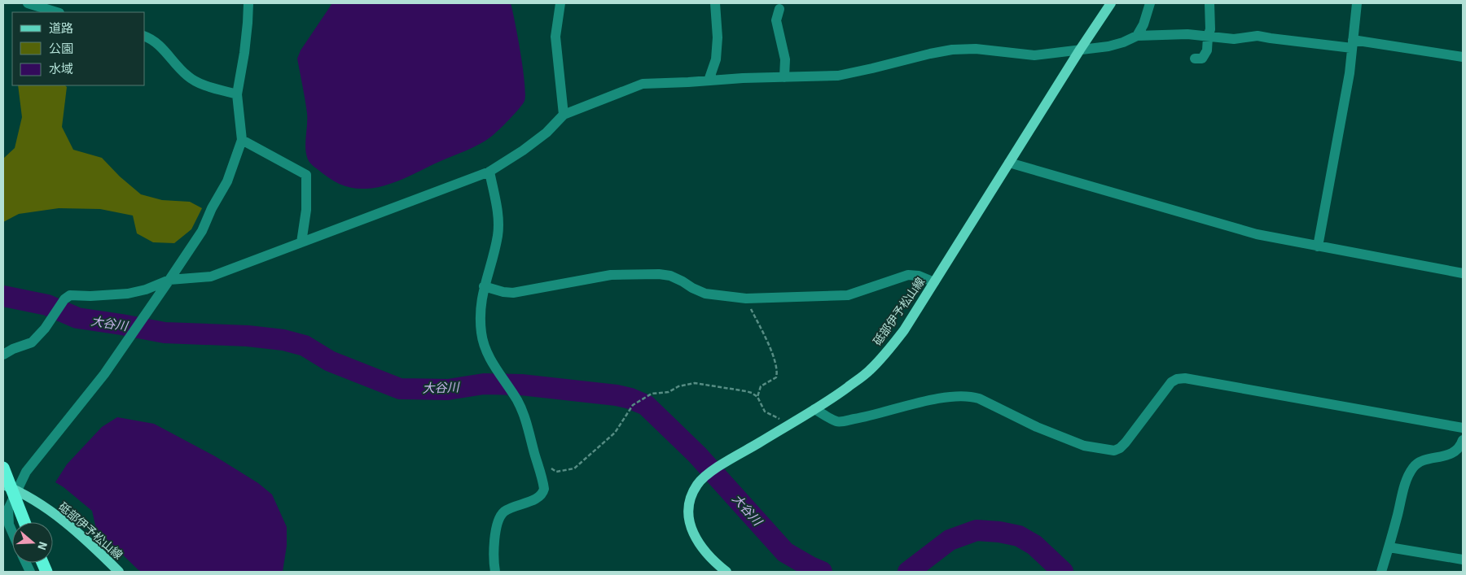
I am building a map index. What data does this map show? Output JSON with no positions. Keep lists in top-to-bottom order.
{
  "streets": {
    "main road": ["砥部伊予松山線"]
  },
  "water": ["大谷川"],
  "legend": ["道路", "公園", "水域"],
  "north": "right"
}
